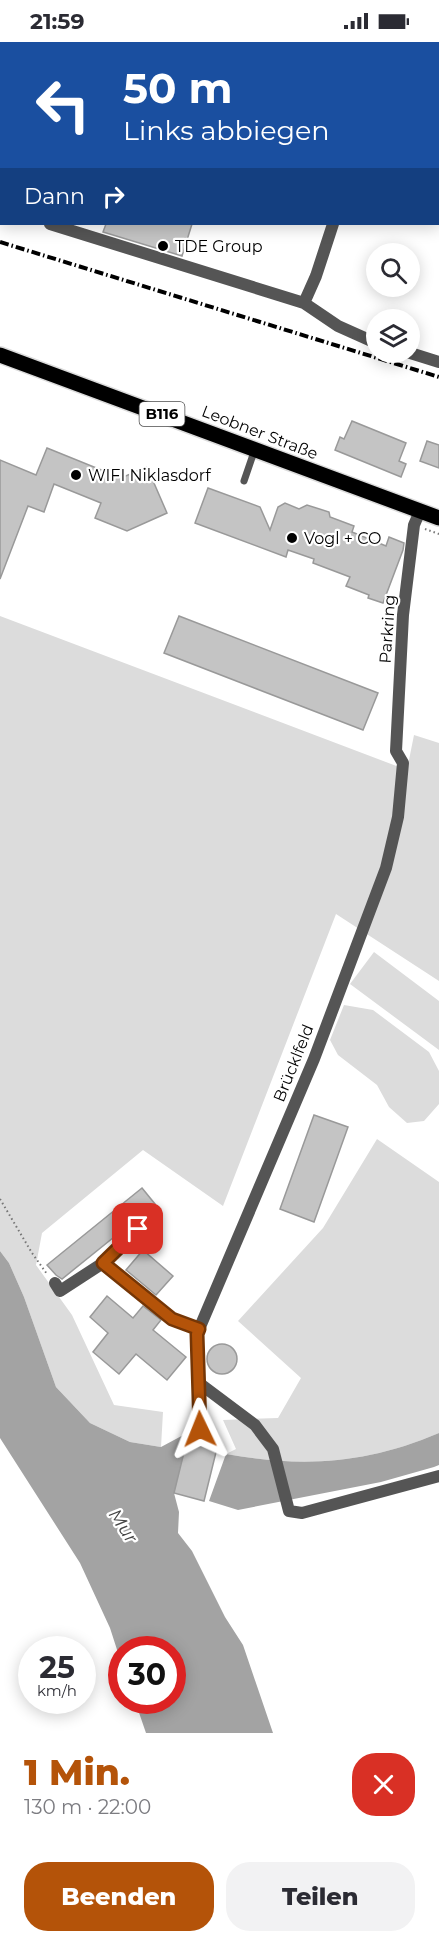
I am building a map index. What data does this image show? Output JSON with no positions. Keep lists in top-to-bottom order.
{
  "streets": {
    "main road": ["B116", "Leobner Straße"],
    "street": ["Parkring", "Brücklfeld"]
  },
  "crossings": [
    ["Leobner Straße", "Parkring"],
    ["Parkring", "Brücklfeld"]
  ],
  "water": ["Mur"],
  "places": ["TDE Group", "WIFI Niklasdorf", "Vogl + CO"],
  "page": {
    "status": "21:59",
    "turn": ["50 m", "Links abbiegen"],
    "then": "Dann",
    "speed": "25 km/h",
    "limit": "30",
    "heading": ["1 Min.", "130 m · 22:00"],
    "buttons": ["Beenden", "Teilen"]
  }
}
